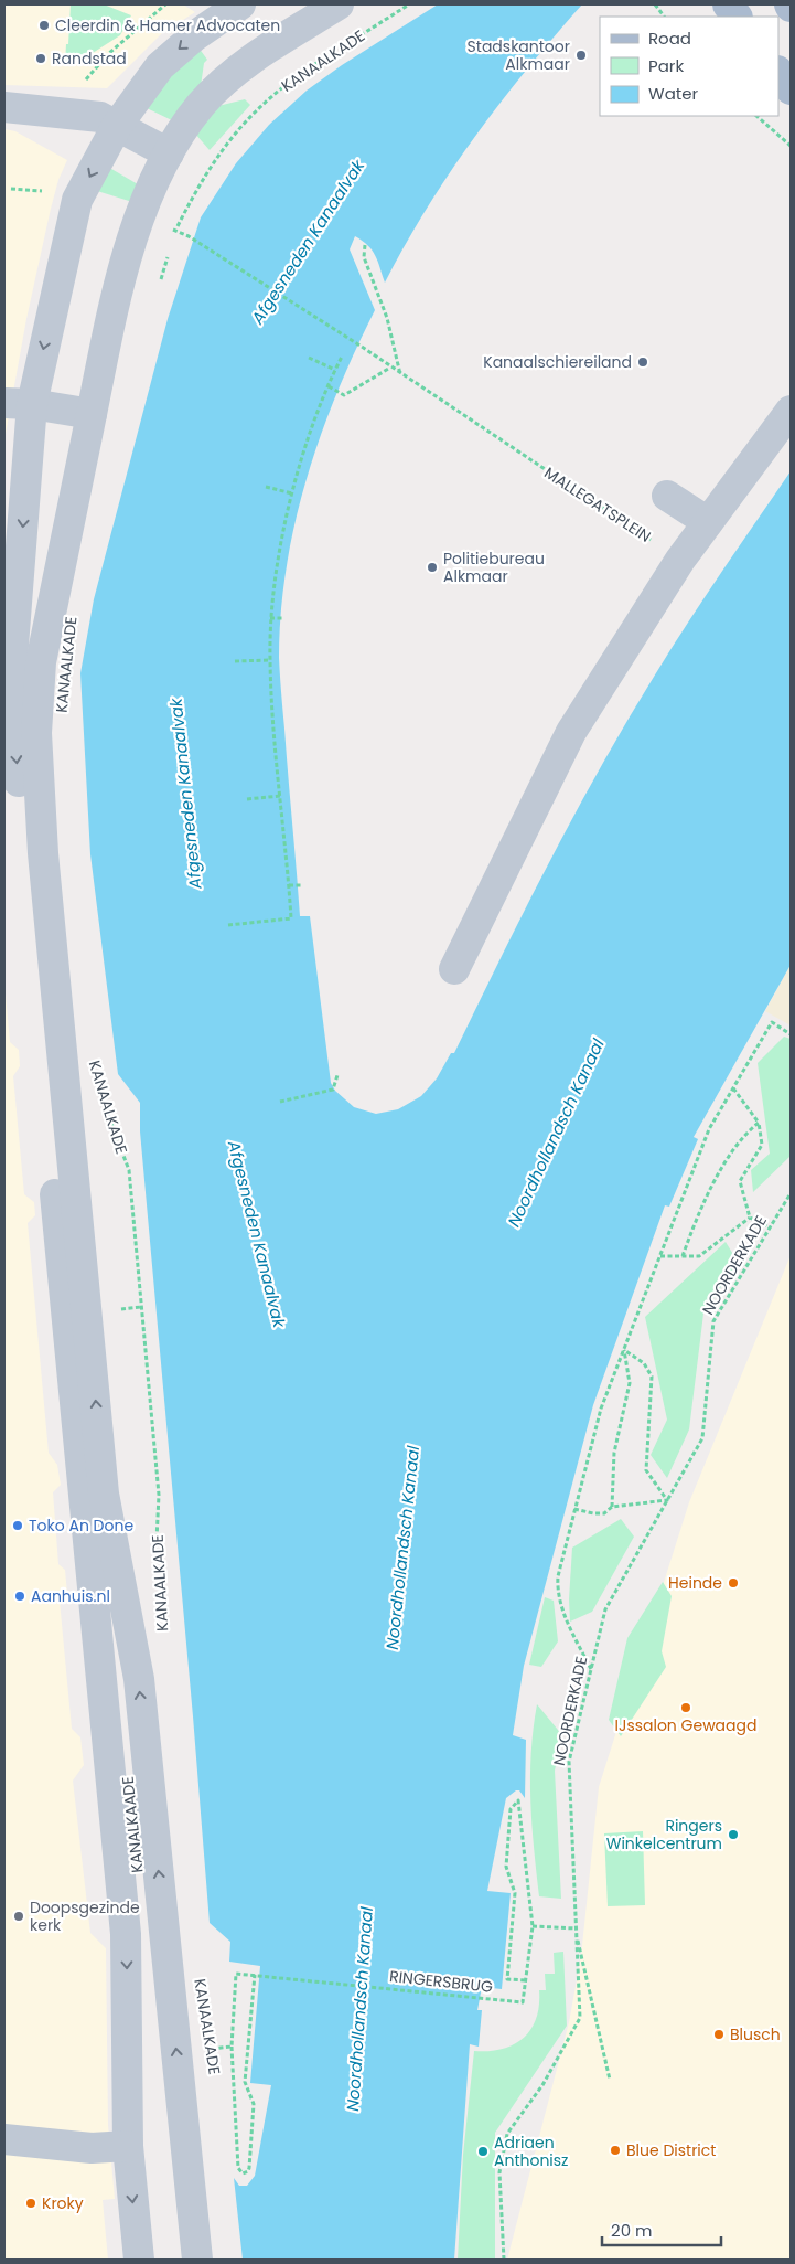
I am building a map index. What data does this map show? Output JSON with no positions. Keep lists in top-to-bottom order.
{
  "streets": {
    "street": ["KANAALKADE", "KANALKAADE"],
    "path": ["MALLEGATSPLEIN", "NOORDERKADE", "RINGERSBRUG"]
  },
  "crossings": [
    ["KANAALKADE", "MALLEGATSPLEIN"]
  ],
  "water": ["Afgesneden Kanaalvak", "Noordhollandsch Kanaal"],
  "places": [
    "Cleerdin & Hamer Advocaten",
    "Stadskantoor Alkmaar",
    "Randstad",
    "Kanaalschiereiland",
    "Politiebureau Alkmaar",
    "Toko An Done",
    "Heinde",
    "Aanhuis.nl",
    "IJssalon Gewaagd",
    "Ringers Winkelcentrum",
    "Doopsgezinde kerk",
    "Blusch",
    "Blue District",
    "Adriaen Anthonisz",
    "Kroky"
  ],
  "legend": ["Road", "Park", "Water"],
  "scale_bar": "20 m"
}
